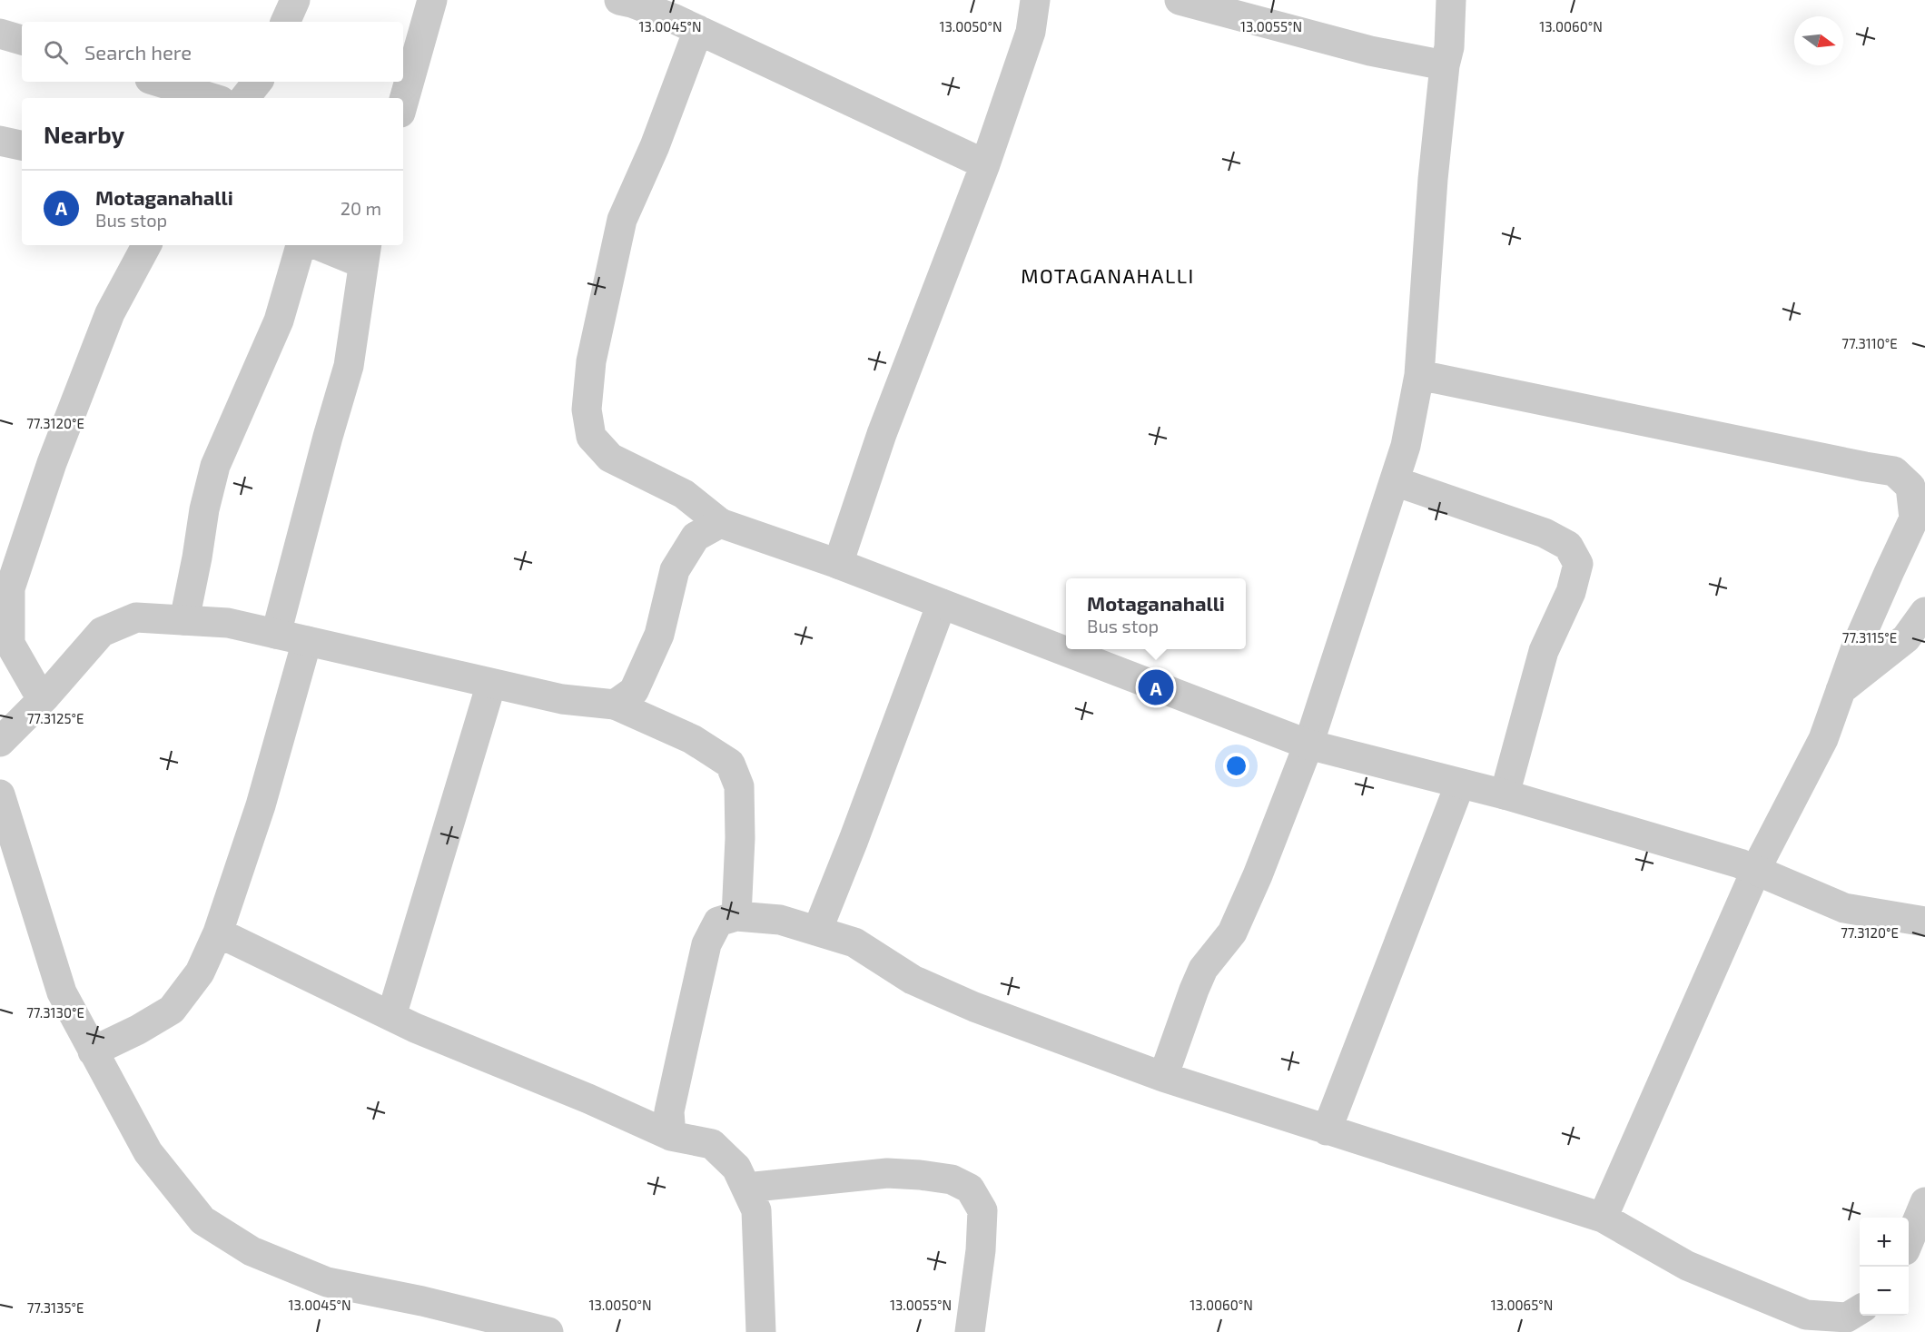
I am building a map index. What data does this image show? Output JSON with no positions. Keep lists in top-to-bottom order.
{
  "districts": ["MOTAGANAHALLI"],
  "north": "right",
  "page": {
    "search": "Search here",
    "heading": "Nearby",
    "list": [
      {
        "mark": "A",
        "name": "Motaganahalli",
        "note": "Bus stop",
        "value": "20 m"
      }
    ],
    "popup": ["Motaganahalli", "Bus stop"],
    "pins": "A",
    "map_buttons": ["+", "−"]
  },
  "coordinates": [
    "13.0045°N",
    "13.0050°N",
    "13.0055°N",
    "13.0060°N",
    "77.3110°E",
    "77.3120°E",
    "77.3115°E",
    "77.3125°E",
    "77.3130°E",
    "13.0065°N",
    "77.3135°E"
  ]
}
